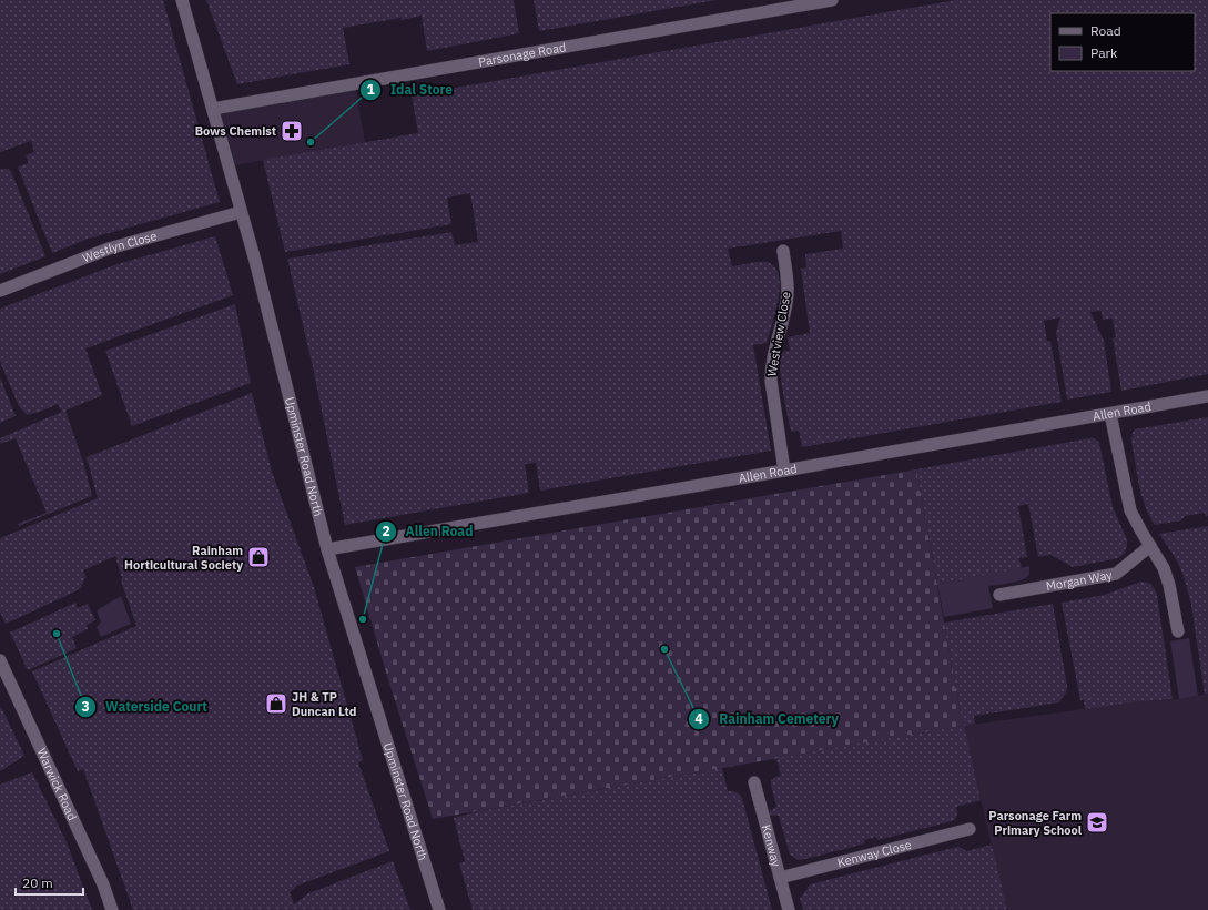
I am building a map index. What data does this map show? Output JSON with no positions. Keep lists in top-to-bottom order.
{
  "streets": {
    "street": [
      "Parsonage Road",
      "Westlyn Close",
      "Westview Close",
      "Allen Road",
      "Upminster Road North",
      "Morgan Way",
      "Warwick Road",
      "Kenway",
      "Kenway Close"
    ]
  },
  "crossings": [
    ["Parsonage Road", "Upminster Road North"],
    ["Westlyn Close", "Upminster Road North"],
    ["Westview Close", "Allen Road"],
    ["Allen Road", "Upminster Road North"],
    ["Kenway", "Kenway Close"]
  ],
  "places": {
    "pharmacy": ["Bows Chemist"],
    "other": [
      "Idal Store",
      "Allen Road",
      "Waterside Court",
      "Rainham Cemetery"
    ],
    "shop": ["Rainham Horticultural Society", "JH & TP Duncan Ltd"],
    "school or university": ["Parsonage Farm Primary School"]
  },
  "legend": ["Road", "Park"],
  "scale_bar": "20 m"
}
